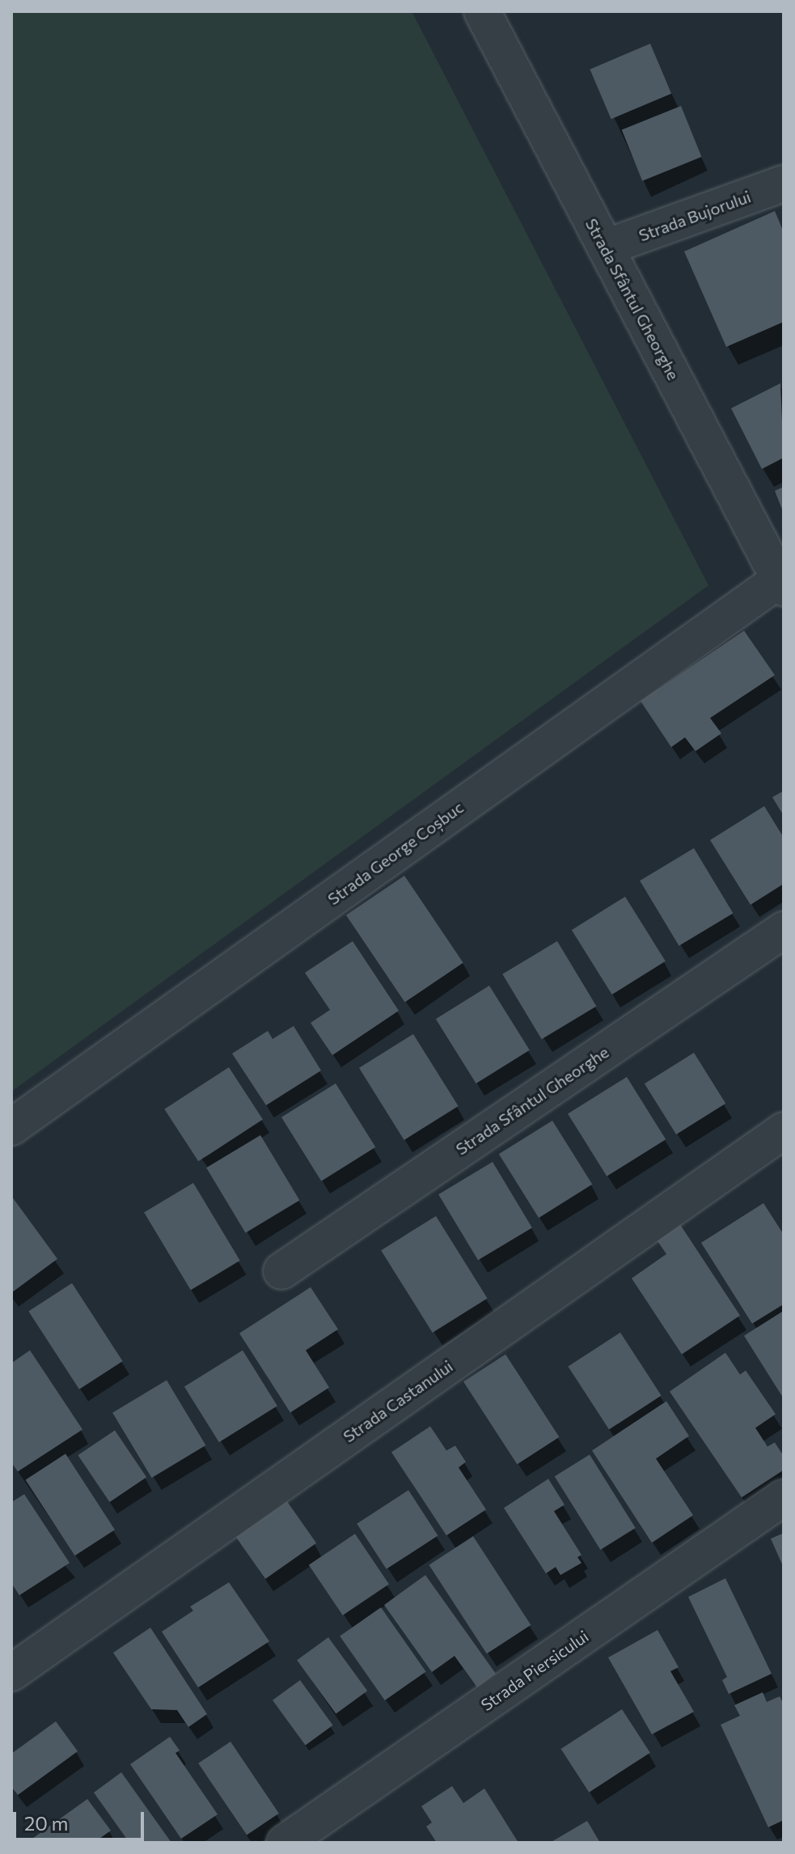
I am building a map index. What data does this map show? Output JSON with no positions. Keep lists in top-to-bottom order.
{
  "streets": {
    "street": [
      "Strada Bujorului",
      "Strada Sfântul Gheorghe",
      "Strada George Coșbuc",
      "Strada Castanului",
      "Strada Piersicului"
    ]
  },
  "crossings": [
    ["Strada Bujorului", "Strada Sfântul Gheorghe"],
    ["Strada Sfântul Gheorghe", "Strada George Coșbuc"]
  ],
  "scale_bar": "20 m"
}
